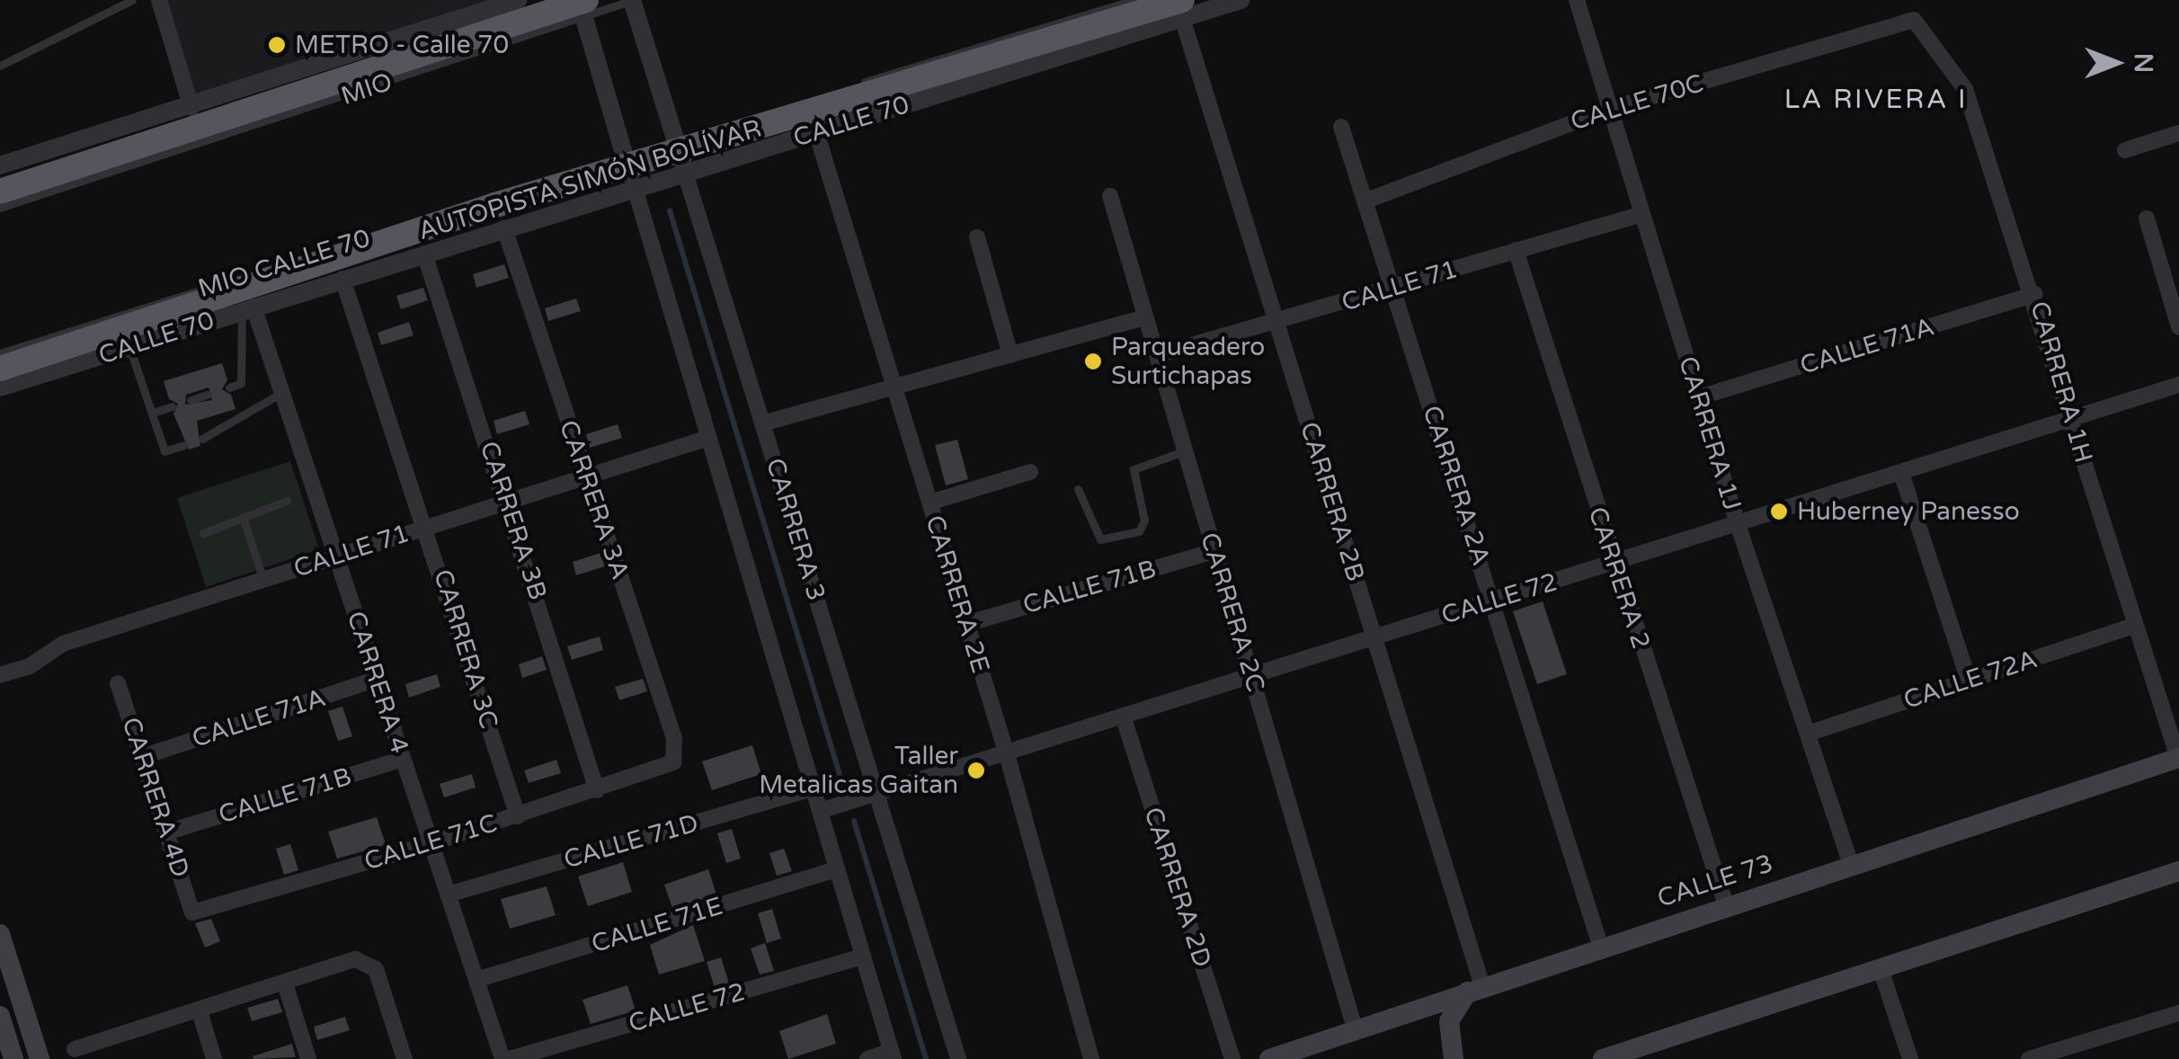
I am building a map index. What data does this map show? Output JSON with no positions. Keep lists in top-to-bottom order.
{
  "streets": {
    "highway": ["AUTOPISTA SIMÓN BOLÍVAR"],
    "main road": ["CALLE 73"],
    "street": [
      "CALLE 70C",
      "CALLE 70",
      "CALLE 71",
      "CALLE 71A",
      "CARRERA 1H",
      "CARRERA 1J",
      "CARRERA 2A",
      "CARRERA 3A",
      "CARRERA 2B",
      "CARRERA 3B",
      "CARRERA 3",
      "CARRERA 2",
      "CALLE 71B",
      "CARRERA 2E",
      "CALLE 72",
      "CARRERA 2C",
      "CARRERA 3C",
      "CALLE 72A",
      "CARRERA 4",
      "CARRERA 4D",
      "CALLE 71D",
      "CALLE 71C",
      "CARRERA 2D",
      "CALLE 71E"
    ],
    "lane": ["MIO", "MIO CALLE 70"]
  },
  "crossings": [
    ["MIO", "CARRERA 3"],
    ["CALLE 70C", "CARRERA 1H"],
    ["CALLE 70C", "CARRERA 1J"],
    ["CALLE 70C", "CARRERA 2A"],
    ["CALLE 70", "AUTOPISTA SIMÓN BOLÍVAR"],
    ["CALLE 70", "MIO CALLE 70"],
    ["CALLE 70", "CARRERA 3A"],
    ["CALLE 70", "CARRERA 2B"],
    ["CALLE 70", "CARRERA 3B"],
    ["CALLE 70", "CARRERA 3"],
    ["CALLE 70", "CARRERA 2E"],
    ["CALLE 70", "CARRERA 3C"],
    ["CALLE 70", "CARRERA 4"],
    ["AUTOPISTA SIMÓN BOLÍVAR", "MIO CALLE 70"],
    ["AUTOPISTA SIMÓN BOLÍVAR", "CARRERA 2B"],
    ["AUTOPISTA SIMÓN BOLÍVAR", "CARRERA 3"],
    ["CALLE 71", "CARRERA 1J"],
    ["CALLE 71", "CARRERA 2A"],
    ["CALLE 71", "CARRERA 3A"],
    ["CALLE 71", "CARRERA 2B"],
    ["CALLE 71", "CARRERA 3B"],
    ["CALLE 71", "CARRERA 2"],
    ["CALLE 71", "CARRERA 2C"],
    ["CALLE 71", "CARRERA 3C"],
    ["CALLE 71", "CARRERA 4"],
    ["CALLE 71A", "CARRERA 1H"],
    ["CALLE 71A", "CARRERA 1J"],
    ["CALLE 71A", "CARRERA 4"],
    ["CALLE 71A", "CARRERA 4D"],
    ["CARRERA 1H", "CALLE 72"],
    ["CARRERA 1H", "CALLE 72A"],
    ["CARRERA 1H", "CALLE 73"],
    ["CARRERA 1J", "CALLE 72"],
    ["CARRERA 1J", "CALLE 72A"],
    ["CARRERA 1J", "CALLE 73"],
    ["CARRERA 2A", "CALLE 72"],
    ["CARRERA 2A", "CALLE 73"],
    ["CARRERA 3A", "CALLE 71C"],
    ["CARRERA 2B", "CALLE 72"],
    ["CARRERA 2B", "CALLE 73"],
    ["CARRERA 3B", "CALLE 71C"],
    ["CARRERA 3", "CALLE 72"],
    ["CARRERA 2", "CALLE 72"],
    ["CARRERA 2", "CALLE 73"],
    ["CALLE 71B", "CARRERA 2E"],
    ["CALLE 71B", "CARRERA 2C"],
    ["CALLE 71B", "CARRERA 4"],
    ["CALLE 71B", "CARRERA 4D"],
    ["CARRERA 2E", "CALLE 72"],
    ["CALLE 72", "CARRERA 2C"],
    ["CALLE 72", "CARRERA 4"],
    ["CALLE 72", "CARRERA 2D"],
    ["CARRERA 2C", "CALLE 73"],
    ["CARRERA 3C", "CALLE 71C"],
    ["CARRERA 4", "CALLE 71D"],
    ["CARRERA 4", "CALLE 71C"],
    ["CARRERA 4", "CALLE 71E"],
    ["CARRERA 4D", "CALLE 71C"]
  ],
  "districts": ["LA RIVERA I"],
  "places": [
    "METRO - Calle 70",
    "Parqueadero Surtichapas",
    "Huberney Panesso",
    "Taller Metalicas Gaitan"
  ],
  "north": "right"
}
